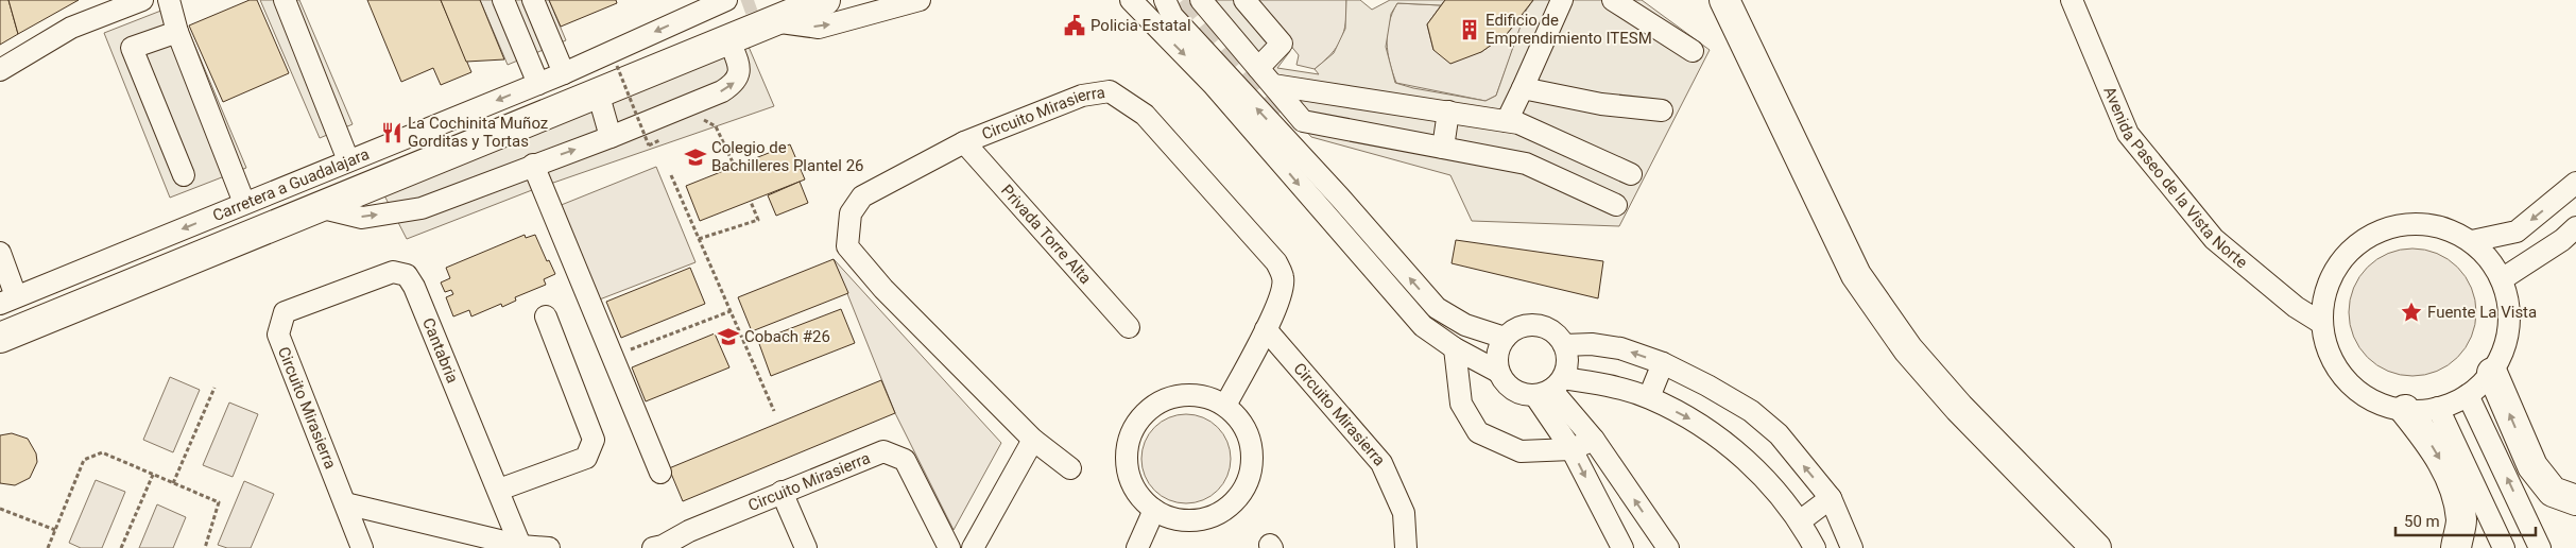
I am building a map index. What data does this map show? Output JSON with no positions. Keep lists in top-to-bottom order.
{
  "streets": {
    "street": [
      "Circuito Mirasierra",
      "Avenida Paseo de la Vista Norte",
      "Carretera a Guadalajara",
      "Privada Torre Alta",
      "Cantabria"
    ]
  },
  "crossings": [
    ["Circuito Mirasierra", "Privada Torre Alta"],
    ["Circuito Mirasierra", "Cantabria"]
  ],
  "places": {
    "public building": ["Policia Estatal"],
    "building": ["Edificio de Emprendimiento ITESM"],
    "restaurant": ["La Cochinita Muñoz Gorditas y Tortas"],
    "school or university": ["Colegio de Bachilleres Plantel 26", "Cobach #26"],
    "place": ["Fuente La Vista"]
  },
  "scale_bar": "50 m"
}
